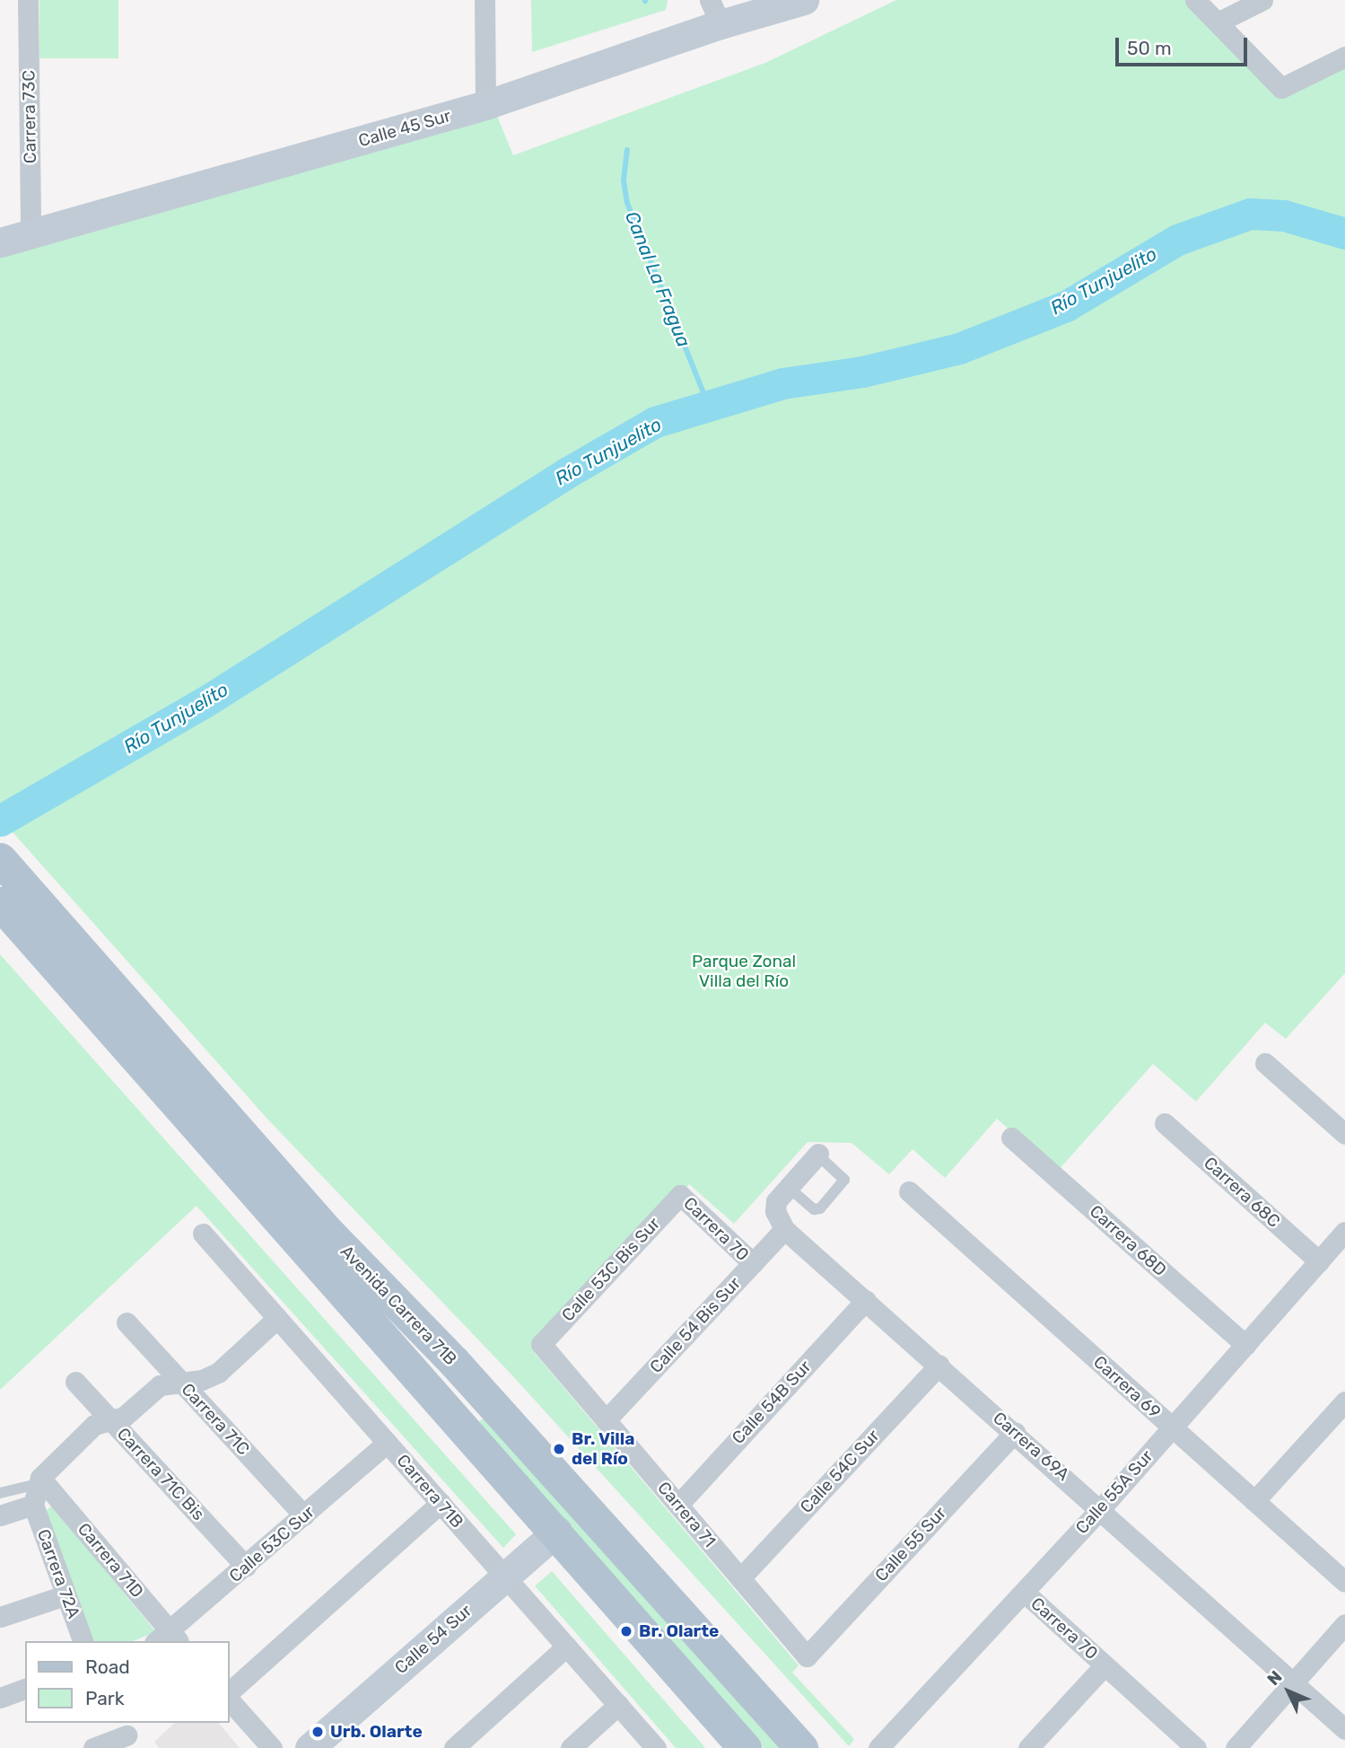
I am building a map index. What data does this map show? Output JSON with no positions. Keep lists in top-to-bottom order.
{
  "streets": {
    "main road": ["Avenida Carrera 71B"],
    "street": [
      "Carrera 73C",
      "Calle 45 Sur",
      "Carrera 68C",
      "Carrera 70",
      "Carrera 68D",
      "Calle 53C Bis Sur",
      "Calle 54 Bis Sur",
      "Carrera 69",
      "Calle 54B Sur",
      "Carrera 71C",
      "Carrera 69A",
      "Calle 54C Sur",
      "Carrera 71C Bis",
      "Carrera 71B",
      "Calle 55A Sur",
      "Carrera 71",
      "Calle 53C Sur",
      "Calle 55 Sur",
      "Carrera 71D",
      "Carrera 72A",
      "Calle 54 Sur"
    ]
  },
  "crossings": [
    ["Carrera 73C", "Calle 45 Sur"],
    ["Carrera 68C", "Calle 55A Sur"],
    ["Carrera 70", "Calle 53C Bis Sur"],
    ["Carrera 70", "Calle 54 Bis Sur"],
    ["Carrera 70", "Calle 55A Sur"],
    ["Carrera 68D", "Calle 55A Sur"],
    ["Calle 53C Bis Sur", "Carrera 71"],
    ["Avenida Carrera 71B", "Calle 54 Sur"],
    ["Calle 54 Bis Sur", "Carrera 69A"],
    ["Calle 54 Bis Sur", "Carrera 71"],
    ["Carrera 69", "Calle 55A Sur"],
    ["Calle 54B Sur", "Carrera 69A"],
    ["Calle 54B Sur", "Carrera 71"],
    ["Carrera 71C", "Calle 53C Sur"],
    ["Carrera 69A", "Calle 54C Sur"],
    ["Carrera 69A", "Calle 55A Sur"],
    ["Carrera 69A", "Calle 55 Sur"],
    ["Calle 54C Sur", "Carrera 71"],
    ["Carrera 71C Bis", "Calle 53C Sur"],
    ["Carrera 71B", "Calle 53C Sur"],
    ["Carrera 71B", "Calle 54 Sur"],
    ["Carrera 71", "Calle 55 Sur"],
    ["Calle 53C Sur", "Carrera 71D"]
  ],
  "water": ["Canal La Fragua", "Río Tunjuelito"],
  "parks": ["Parque Zonal Villa del Río"],
  "places": ["Br. Villa del Río", "Br. Olarte", "Urb. Olarte"],
  "legend": ["Road", "Park"],
  "scale_bar": "50 m",
  "north": "top left"
}
